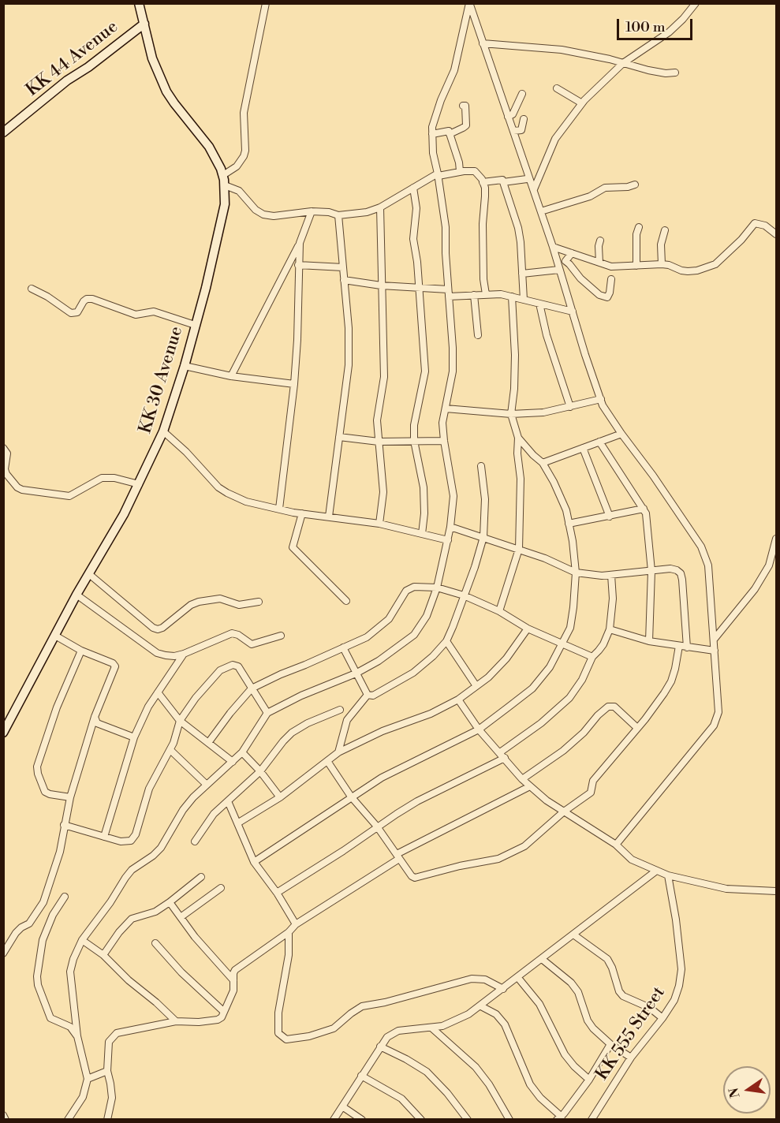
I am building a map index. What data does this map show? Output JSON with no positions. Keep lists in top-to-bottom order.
{
  "streets": {
    "main road": ["KK 44 Avenue", "KK 30 Avenue"],
    "street": ["KK 555 Street"]
  },
  "crossings": [
    ["KK 44 Avenue", "KK 30 Avenue"]
  ],
  "scale_bar": "100 m",
  "north": "left"
}
